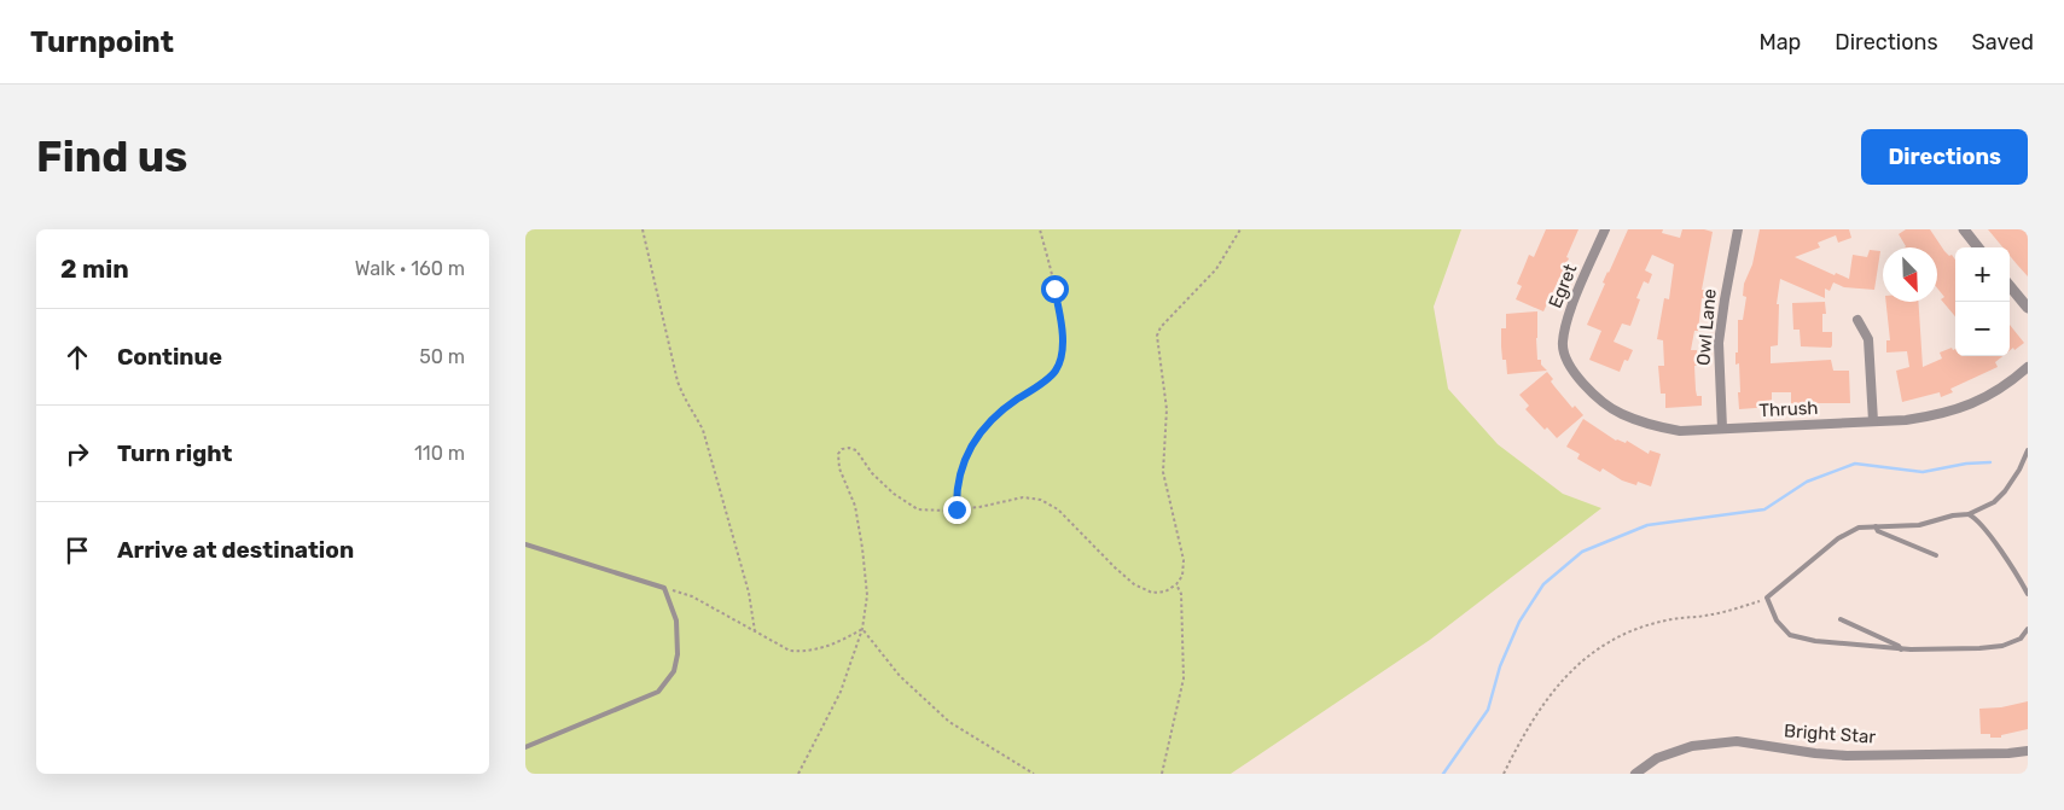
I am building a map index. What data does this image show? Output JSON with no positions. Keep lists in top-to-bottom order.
{
  "streets": {
    "street": [
      "Egret",
      "Owl Lane",
      "Thrush",
      "Bright Star"
    ]
  },
  "crossings": [
    ["Egret", "Thrush"],
    ["Owl Lane", "Thrush"]
  ],
  "north": "bottom right",
  "page": {
    "header": "Turnpoint",
    "nav": ["Map", "Directions", "Saved"],
    "buttons": "Directions",
    "title": "Find us",
    "heading": ["2 min", "Walk · 160 m"],
    "map_buttons": ["+", "−"],
    "list": [
      ["Continue", "50 m"],
      ["Turn right", "110 m"],
      "Arrive at destination"
    ]
  }
}
